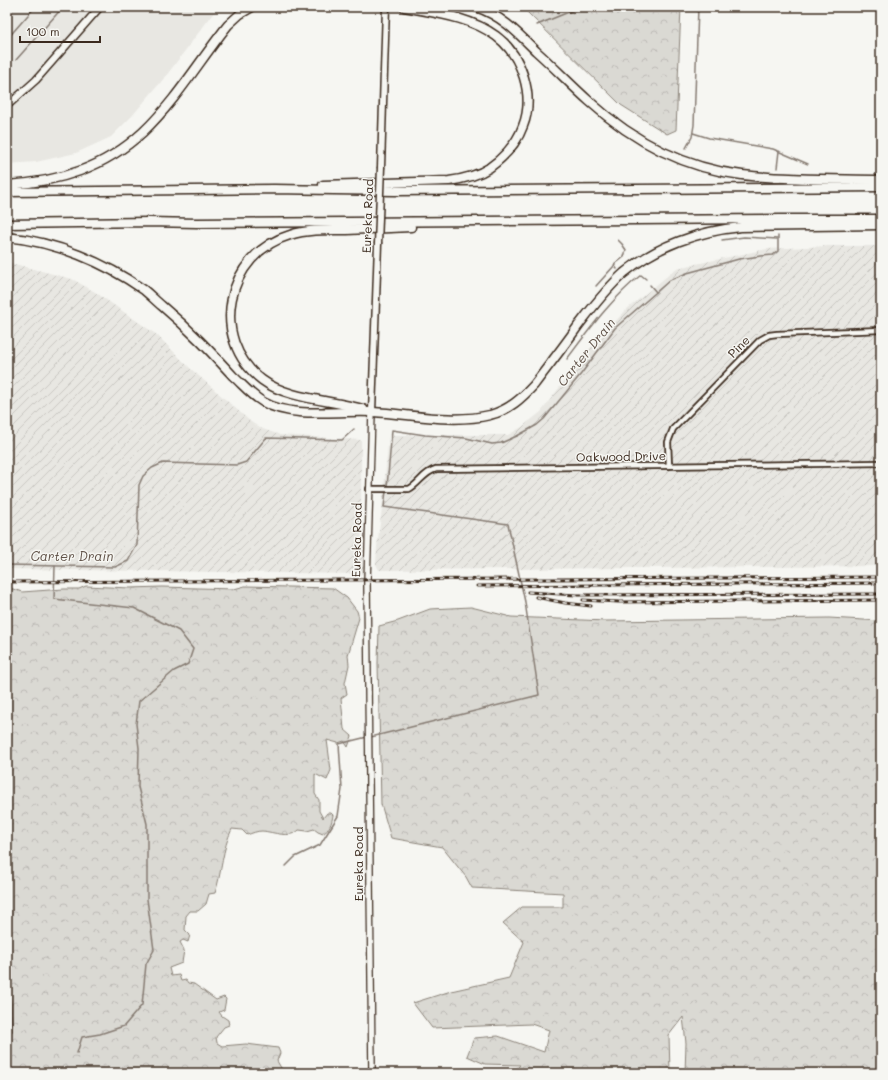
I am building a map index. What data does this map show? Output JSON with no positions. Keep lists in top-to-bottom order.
{
  "streets": {
    "main road": ["Eureka Road"],
    "street": ["Pine", "Oakwood Drive"]
  },
  "crossings": [
    ["Eureka Road", "Oakwood Drive"],
    ["Pine", "Oakwood Drive"]
  ],
  "water": ["Carter Drain"],
  "scale_bar": "100 m"
}
